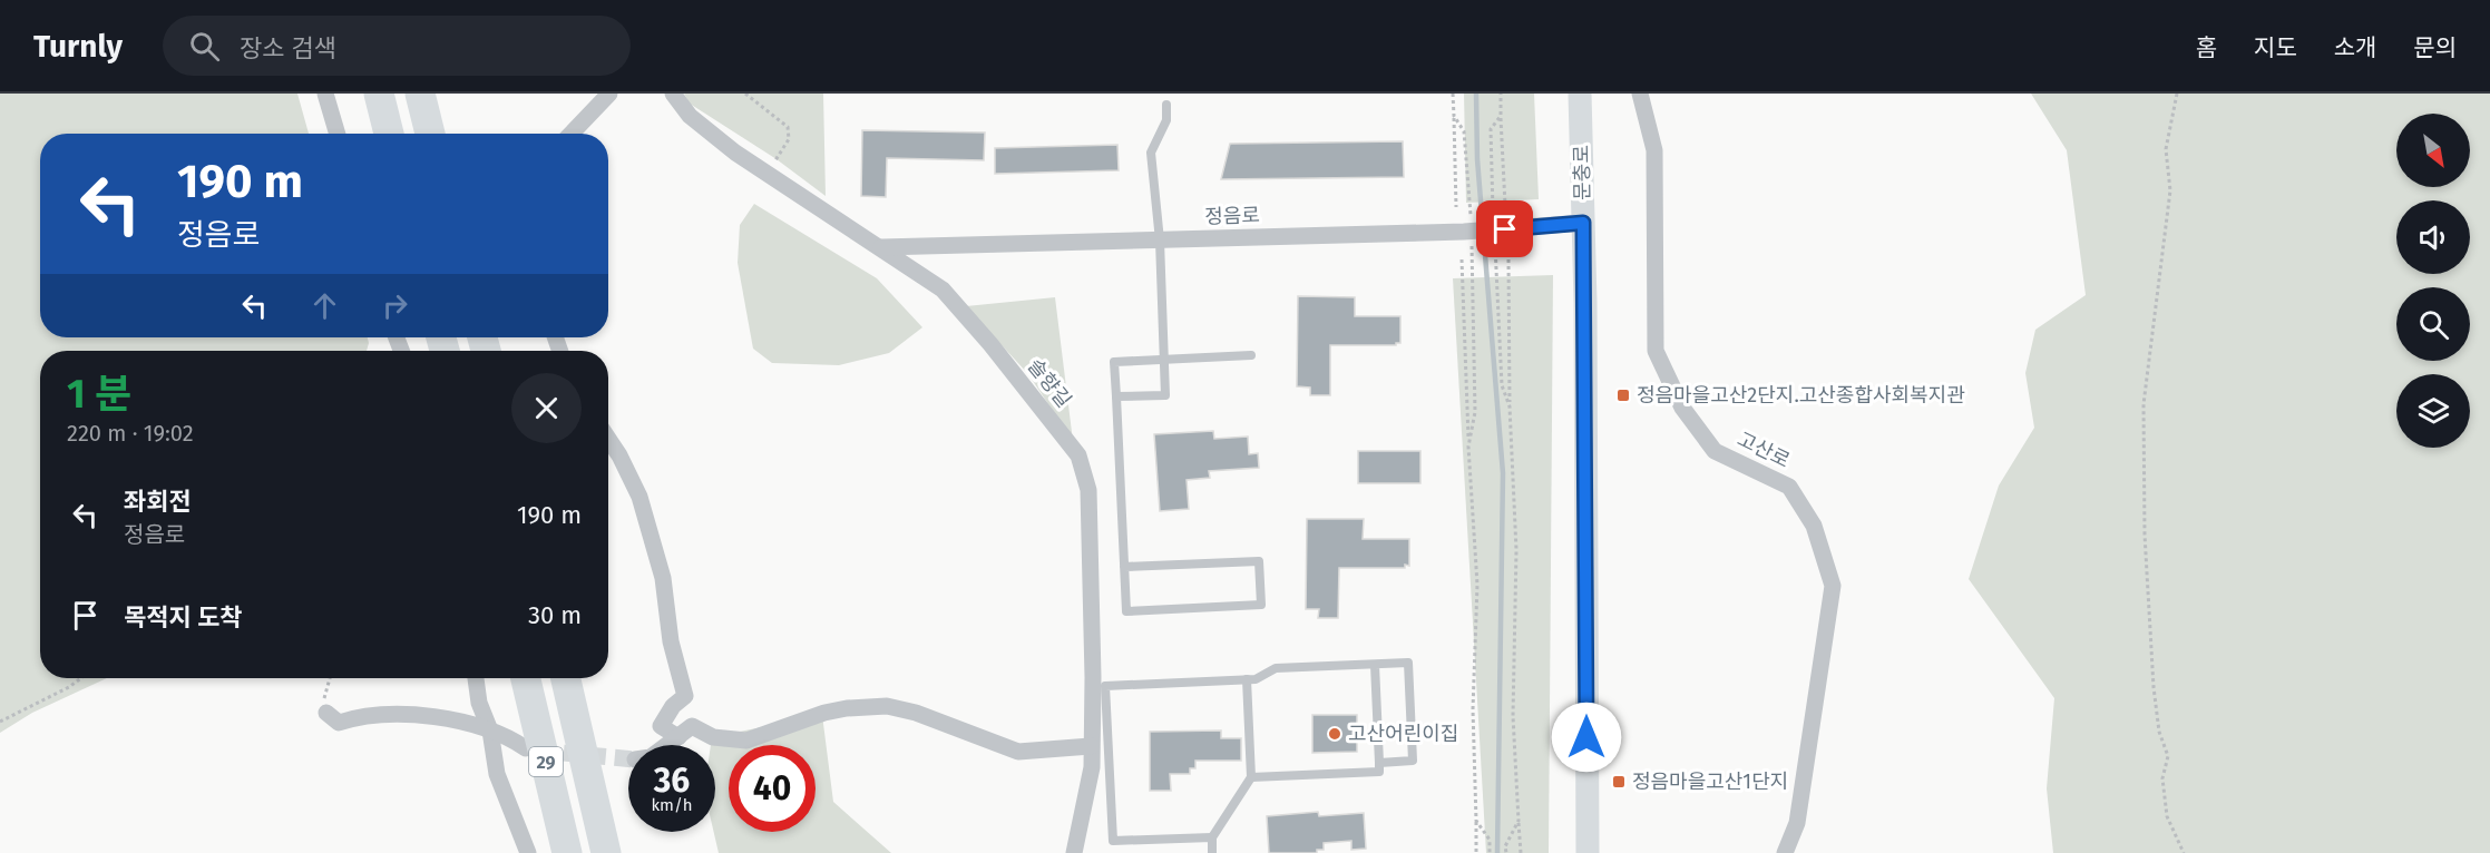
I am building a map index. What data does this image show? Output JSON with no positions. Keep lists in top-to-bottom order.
{
  "streets": {
    "highway": ["29"],
    "street": [
      "문충로",
      "정음로",
      "솔향길",
      "고산로"
    ]
  },
  "crossings": [
    ["문충로", "정음로"],
    ["정음로", "솔향길"]
  ],
  "places": {
    "transit": ["정음마을고산2단지.고산종합사회복지관", "정음마을고산1단지"],
    "other": ["고산어린이집"]
  },
  "north": "bottom right",
  "page": {
    "header": "Turnly",
    "search": "장소 검색",
    "nav": [
      "홈",
      "지도",
      "소개",
      "문의"
    ],
    "turn": ["190 m", "정음로"],
    "heading": ["1 분", "220 m · 19:02"],
    "list": [
      {
        "name": "좌회전",
        "note": "정음로",
        "value": "190 m"
      },
      {
        "name": "목적지 도착",
        "value": "30 m"
      }
    ],
    "speed": "36 km/h",
    "limit": "40"
  }
}
